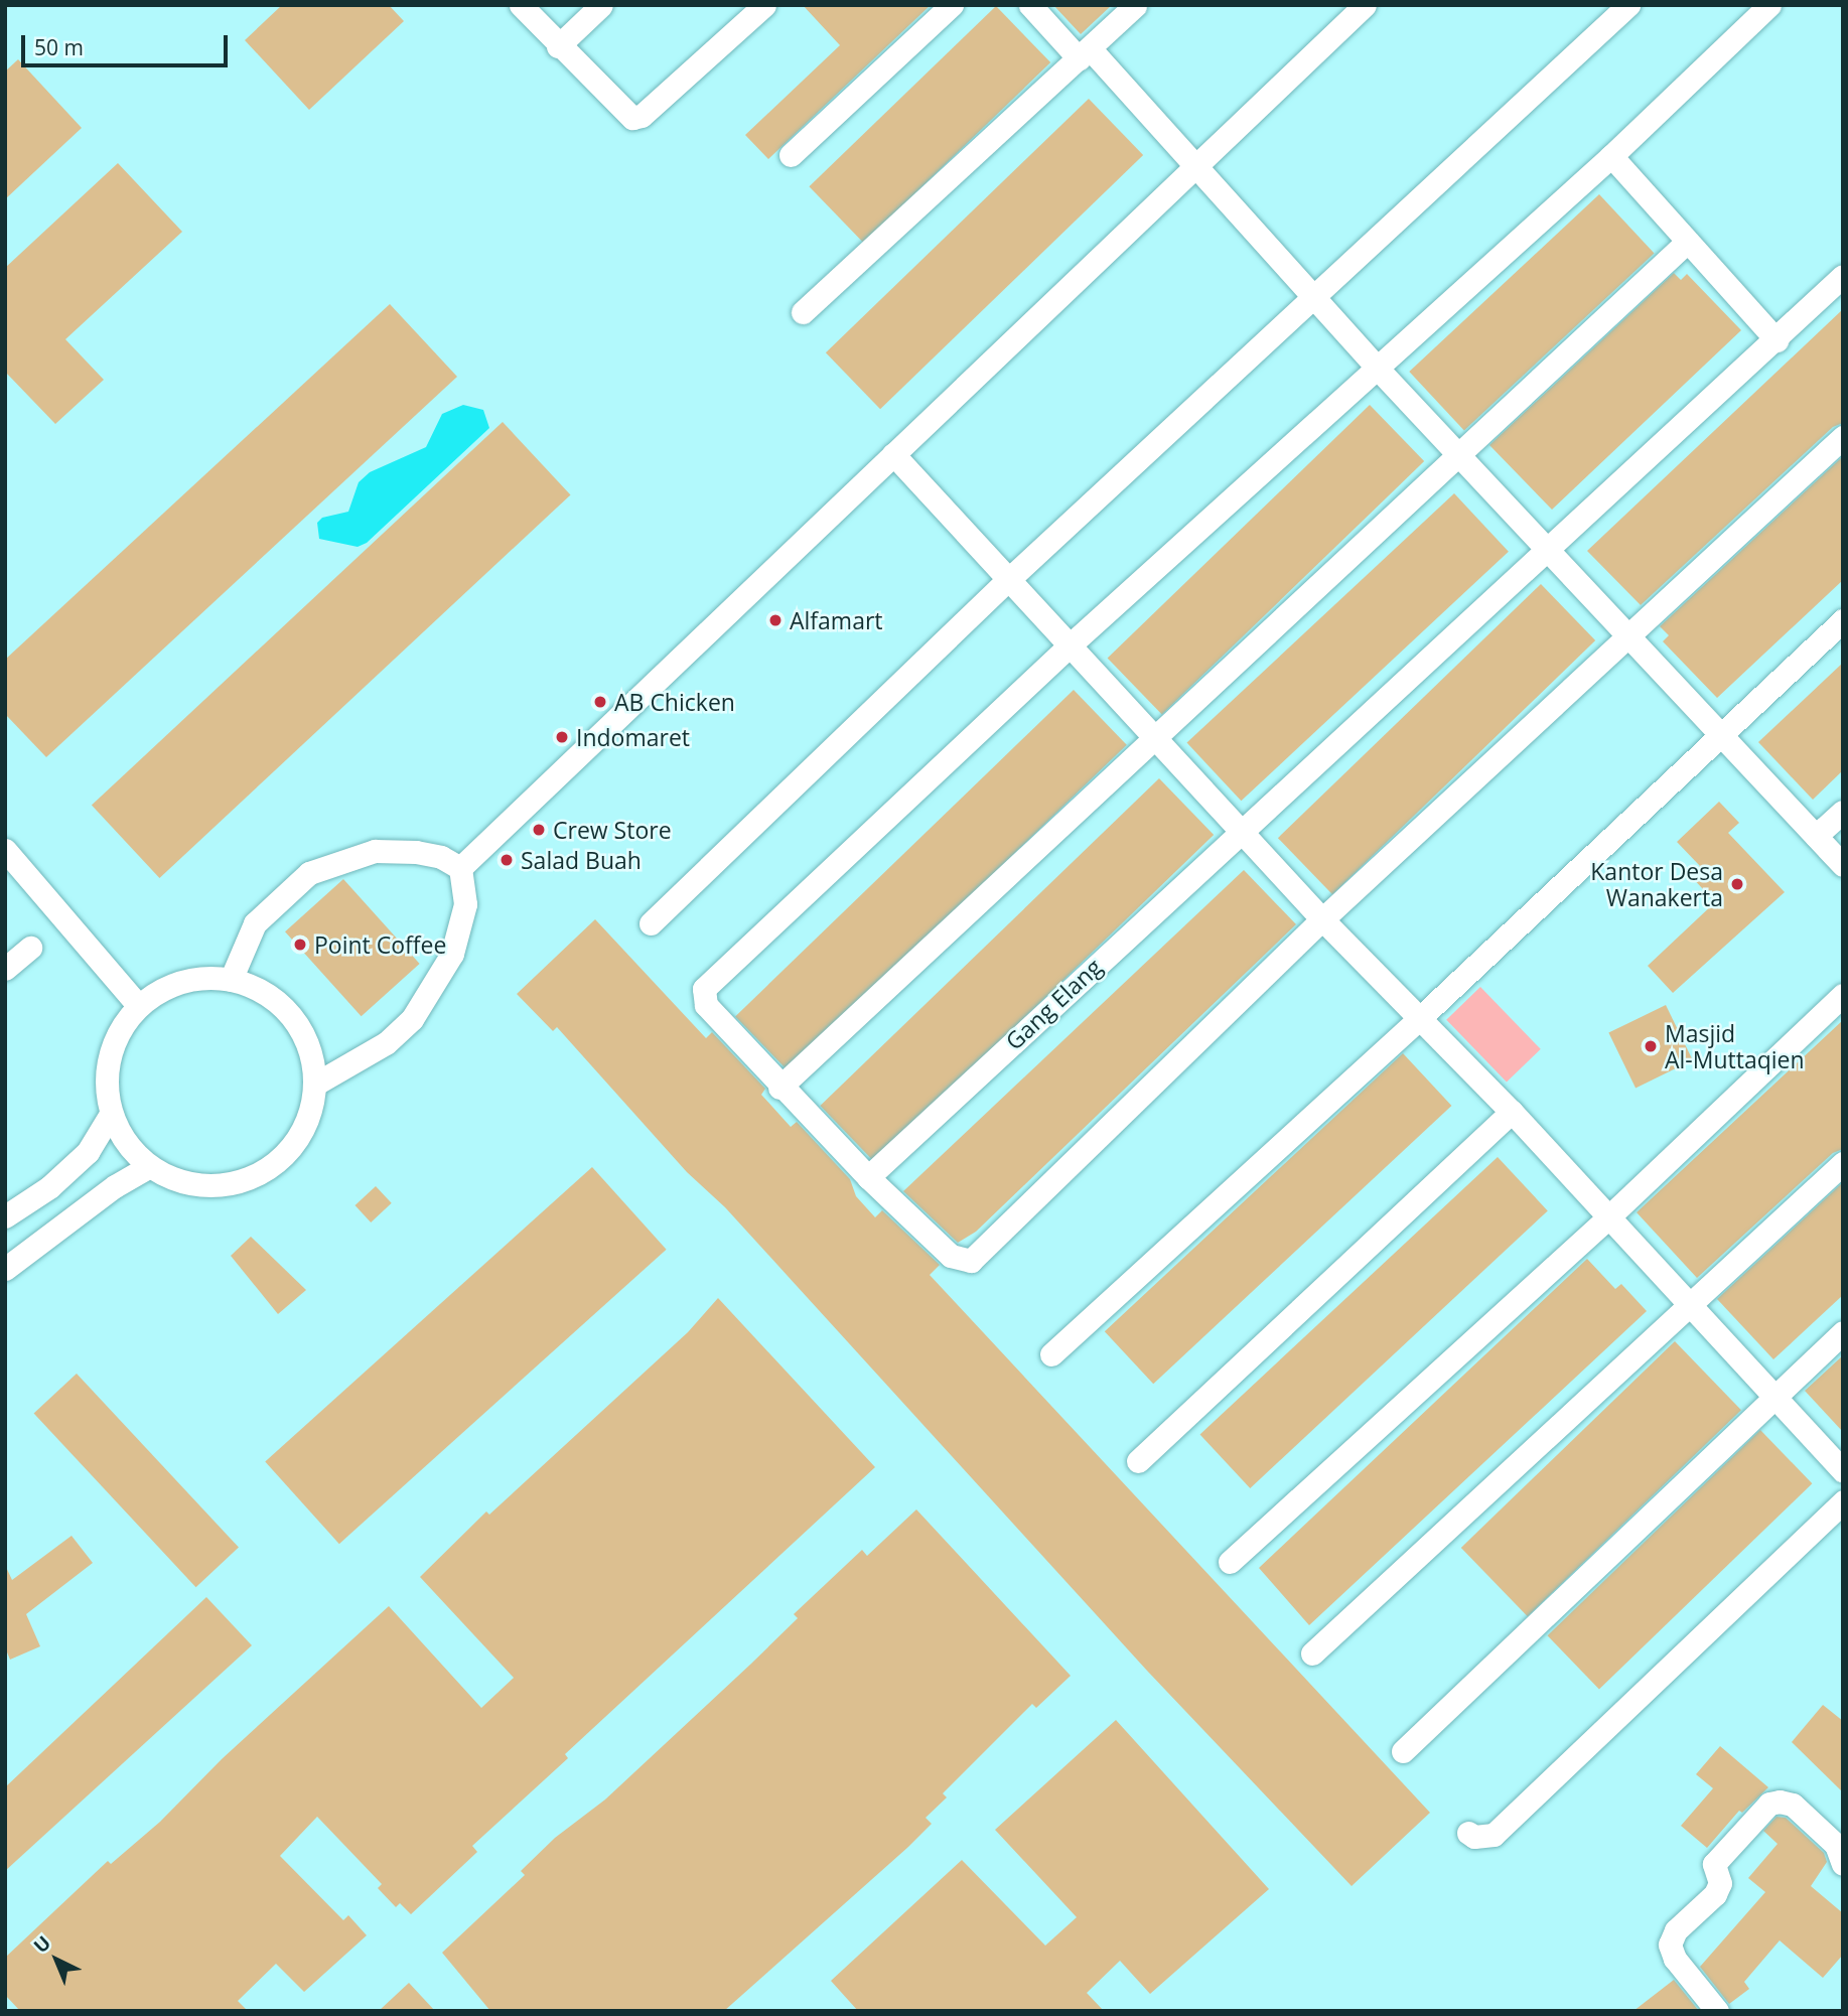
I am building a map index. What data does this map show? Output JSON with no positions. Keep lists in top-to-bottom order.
{
  "streets": {
    "street": ["Gang Elang"]
  },
  "places": [
    "Alfamart",
    "AB Chicken",
    "Indomaret",
    "Crew Store",
    "Salad Buah",
    "Kantor Desa Wanakerta",
    "Point Coffee",
    "Masjid Al-Muttaqien"
  ],
  "scale_bar": "50 m",
  "north": "top left"
}
